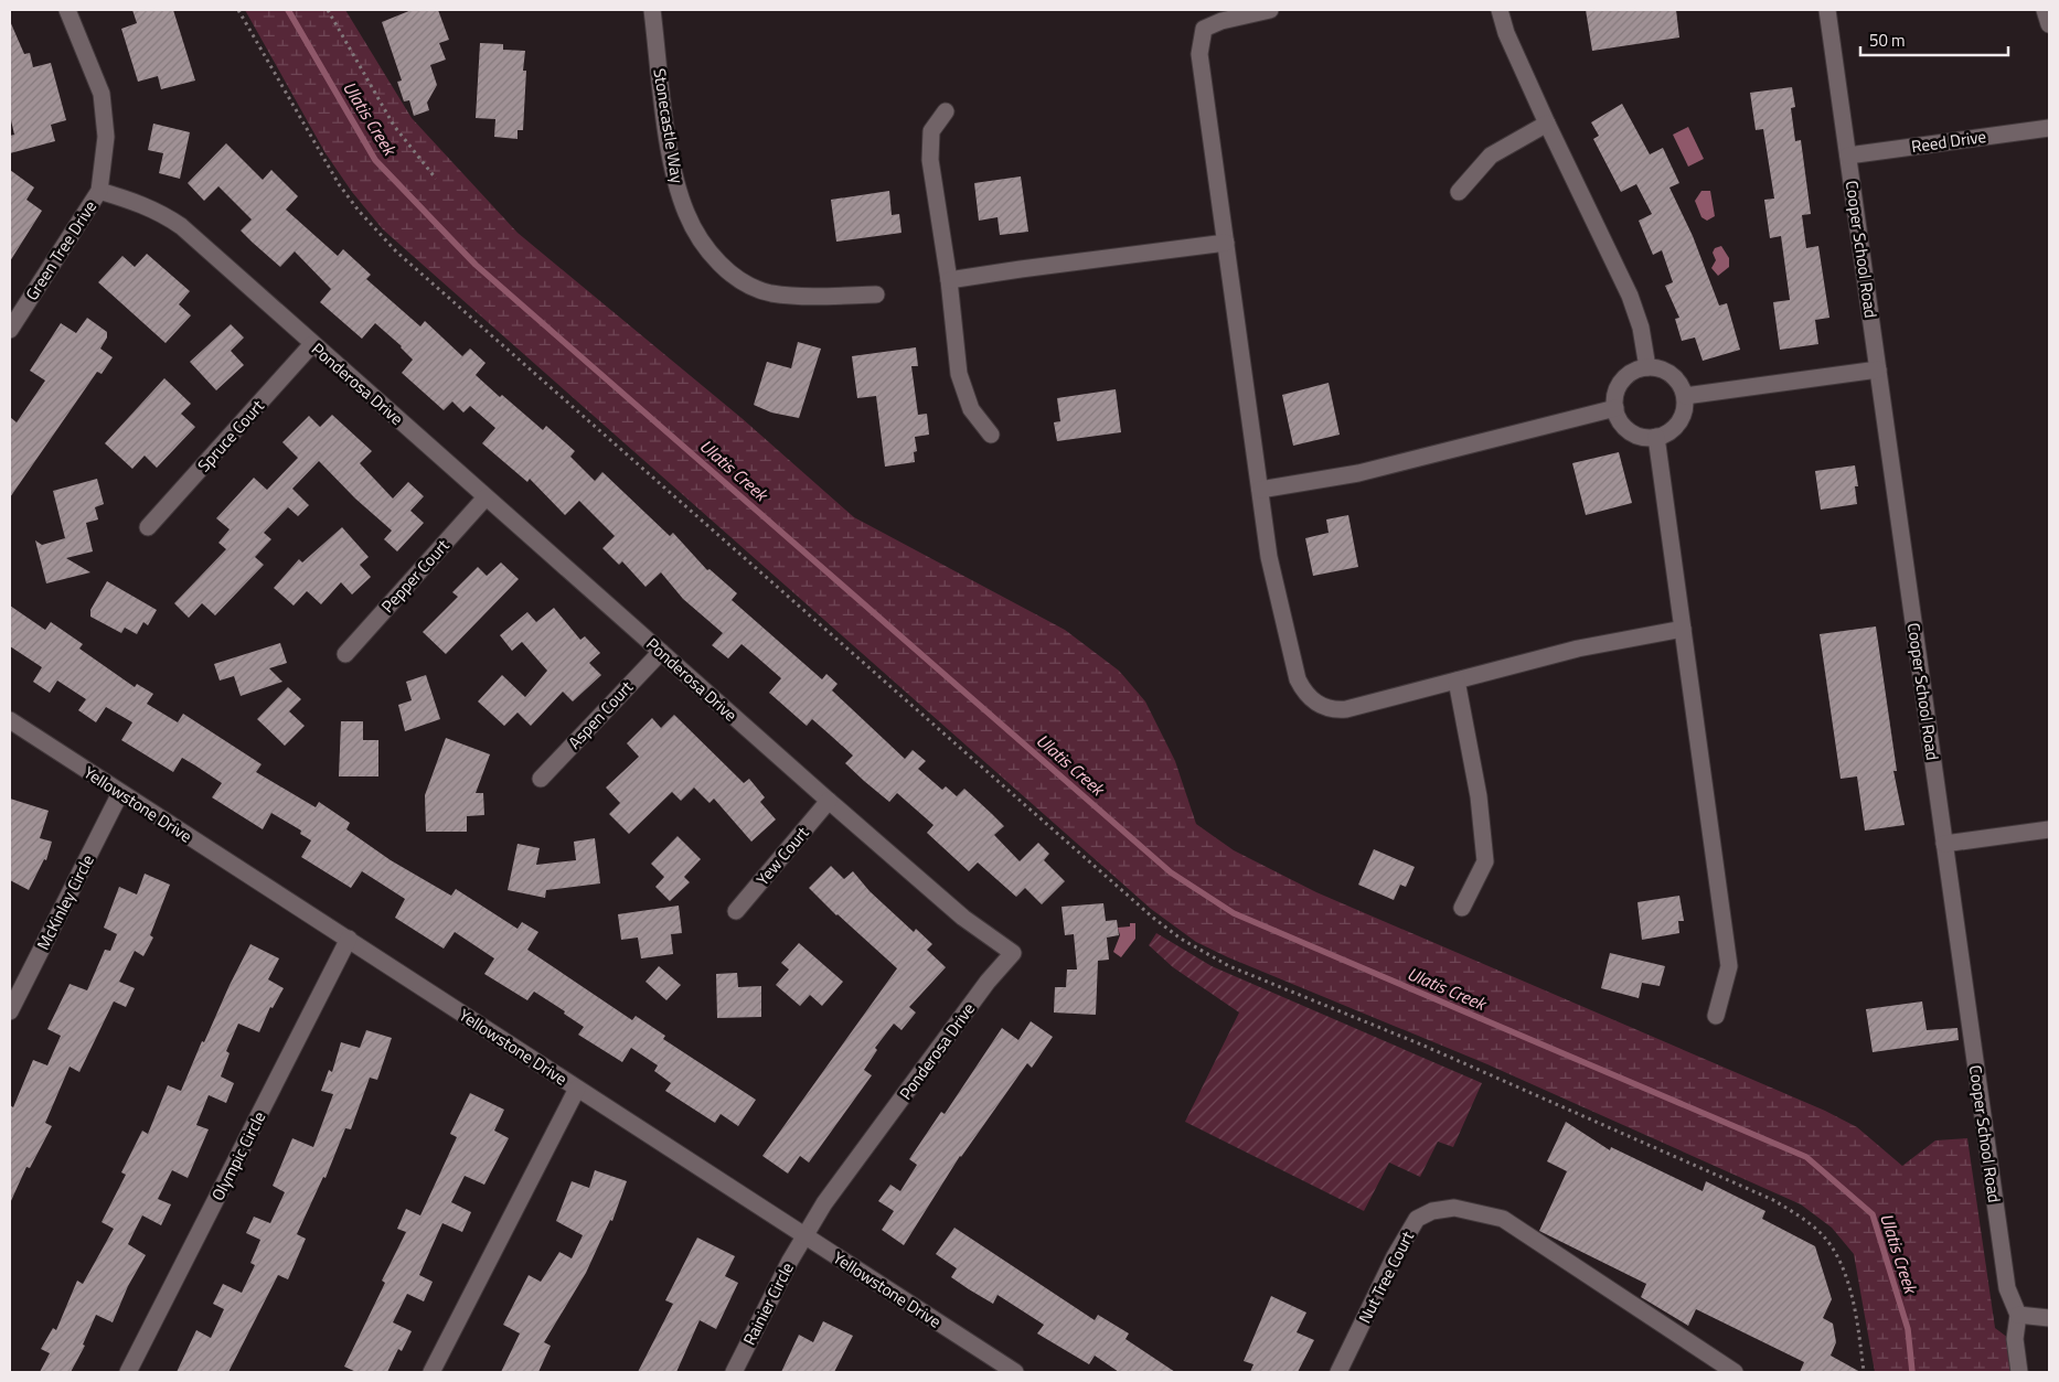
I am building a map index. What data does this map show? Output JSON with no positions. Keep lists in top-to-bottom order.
{
  "streets": {
    "street": [
      "Stonecastle Way",
      "Reed Drive",
      "Cooper School Road",
      "Green Tree Drive",
      "Ponderosa Drive",
      "Spruce Court",
      "Pepper Court",
      "Aspen Court",
      "Yellowstone Drive",
      "Yew Court",
      "McKinley Circle",
      "Olympic Circle",
      "Nut Tree Court",
      "Rainier Circle"
    ]
  },
  "crossings": [
    ["Reed Drive", "Cooper School Road"],
    ["Green Tree Drive", "Ponderosa Drive"],
    ["Ponderosa Drive", "Spruce Court"],
    ["Ponderosa Drive", "Pepper Court"],
    ["Ponderosa Drive", "Aspen Court"],
    ["Ponderosa Drive", "Yellowstone Drive"],
    ["Ponderosa Drive", "Yew Court"],
    ["Ponderosa Drive", "Rainier Circle"],
    ["Yellowstone Drive", "McKinley Circle"],
    ["Yellowstone Drive", "Olympic Circle"],
    ["Yellowstone Drive", "Rainier Circle"]
  ],
  "water": ["Ulatis Creek"],
  "scale_bar": "50 m"
}
